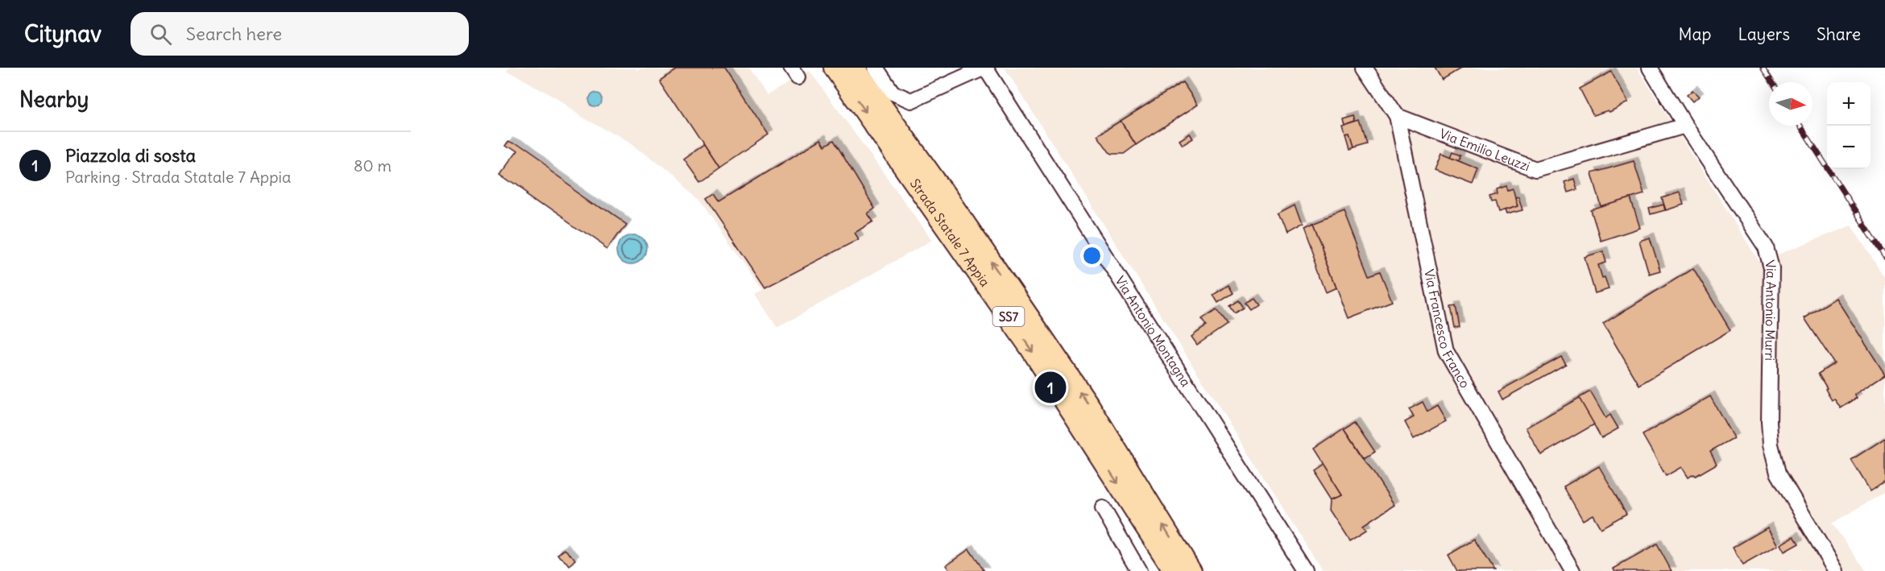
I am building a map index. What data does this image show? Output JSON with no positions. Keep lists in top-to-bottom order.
{
  "streets": {
    "highway": ["Strada Statale 7 Appia", "SS7"],
    "street": [
      "Via Emilio Leuzzi",
      "Via Antonio Murri",
      "Via Francesco Franco",
      "Via Antonio Montagna"
    ]
  },
  "crossings": [
    ["Via Emilio Leuzzi", "Via Antonio Murri"],
    ["Via Emilio Leuzzi", "Via Francesco Franco"]
  ],
  "north": "right",
  "page": {
    "header": "Citynav",
    "search": "Search here",
    "nav": ["Map", "Layers", "Share"],
    "heading": "Nearby",
    "map_buttons": ["+", "−"],
    "list": [
      {
        "mark": "1",
        "name": "Piazzola di sosta",
        "note": "Parking · Strada Statale 7 Appia",
        "value": "80 m"
      }
    ],
    "pins": "1"
  }
}
